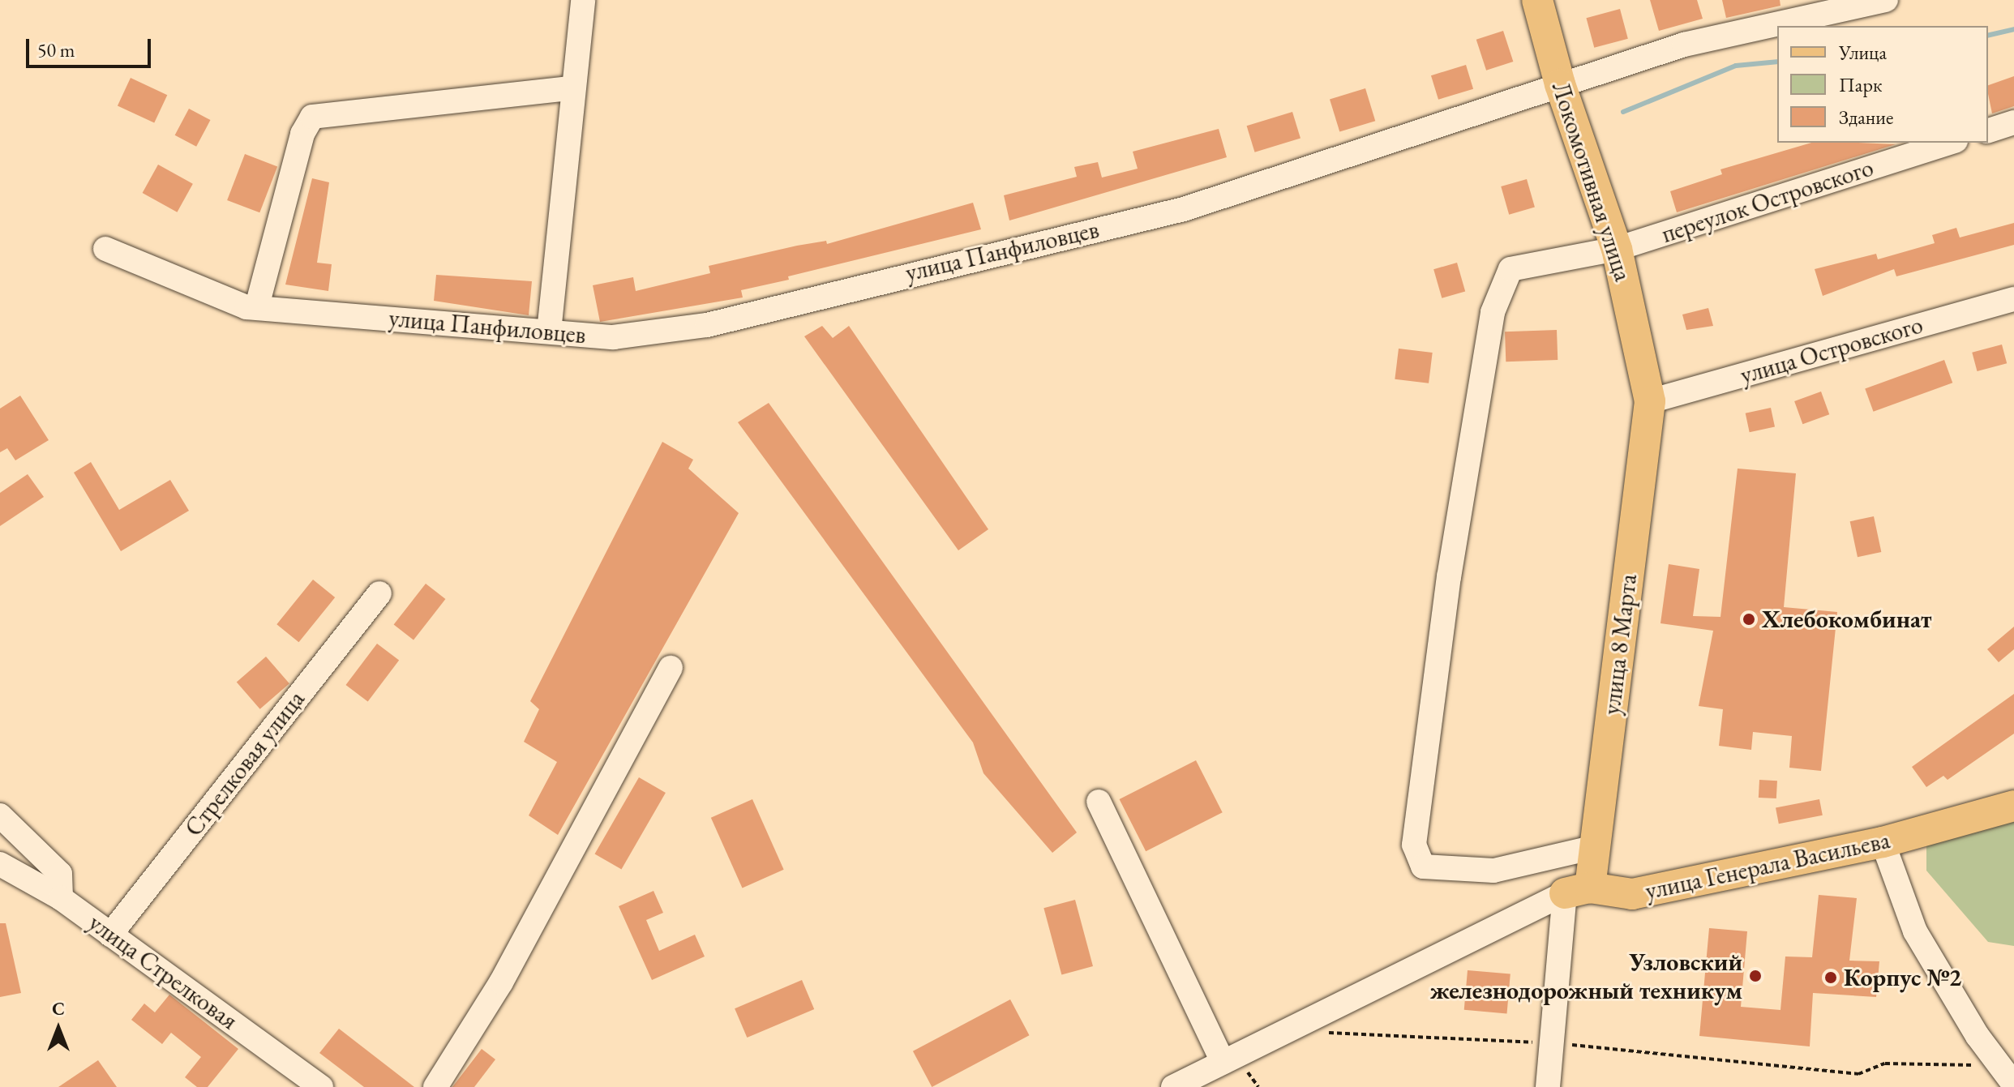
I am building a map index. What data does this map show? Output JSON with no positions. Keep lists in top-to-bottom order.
{
  "streets": {
    "main road": ["Локомотивная улица", "улица 8 Марта", "улица Генерала Васильева"],
    "street": [
      "переулок Островского",
      "улица Панфиловцев",
      "улица Островского",
      "Стрелковая улица",
      "улица Стрелковая"
    ]
  },
  "crossings": [
    ["Локомотивная улица", "переулок Островского"],
    ["Локомотивная улица", "улица Панфиловцев"],
    ["Локомотивная улица", "улица Островского"],
    ["Локомотивная улица", "улица 8 Марта"],
    ["переулок Островского", "улица 8 Марта"],
    ["улица Островского", "улица 8 Марта"],
    ["улица 8 Марта", "улица Генерала Васильева"],
    ["Стрелковая улица", "улица Стрелковая"]
  ],
  "places": ["Хлебокомбинат", "Узловский железнодорожный техникум", "Корпус №2"],
  "legend": ["Улица", "Парк", "Здание"],
  "scale_bar": "50 m",
  "north": "top"
}
